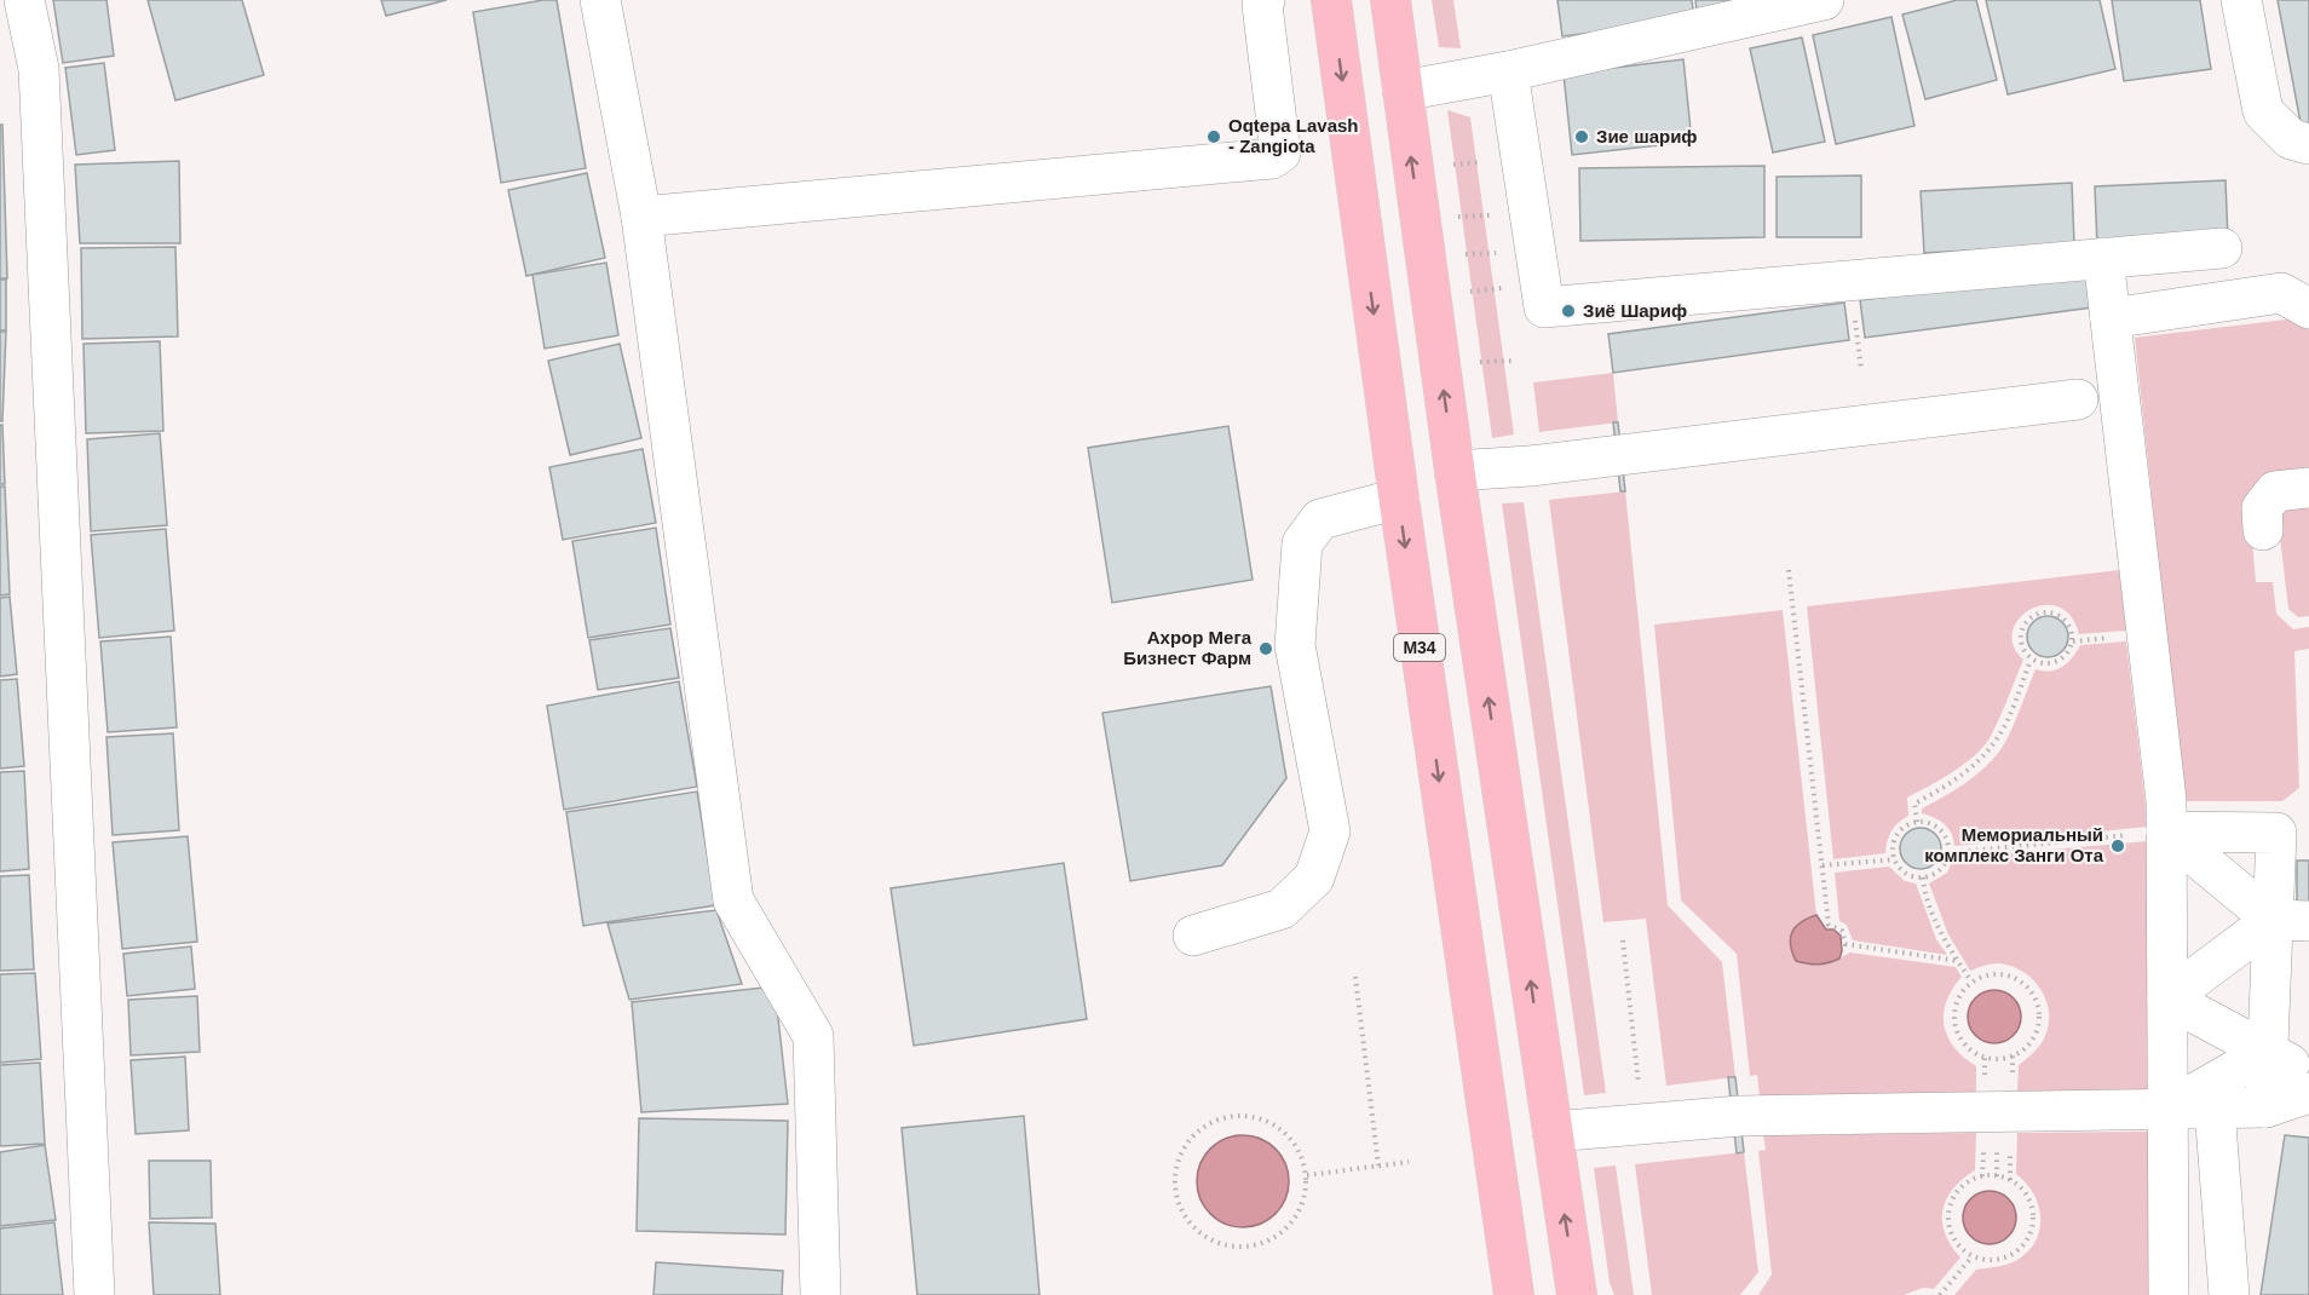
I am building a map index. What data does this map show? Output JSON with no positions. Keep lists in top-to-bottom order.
{
  "streets": {
    "main road": ["M34"]
  },
  "places": [
    "Oqtepa Lavash - Zangiota",
    "Зие шариф",
    "Зиё Шариф",
    "Ахрор Мега Бизнест Фарм",
    "Мемориальный комплекс Занги Ота"
  ]
}
